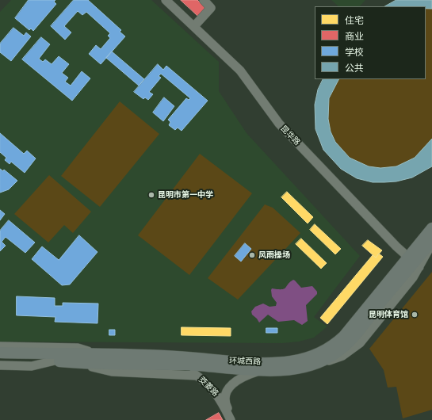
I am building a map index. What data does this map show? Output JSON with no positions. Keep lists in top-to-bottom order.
{
  "streets": {
    "main road": ["环城西路"],
    "street": ["昆华路", "茭菱路"]
  },
  "crossings": [
    ["昆华路", "环城西路"],
    ["环城西路", "茭菱路"]
  ],
  "places": ["昆明市第一中学", "风雨操场", "昆明体育馆"],
  "legend": [
    "住宅",
    "商业",
    "学校",
    "公共"
  ]
}
